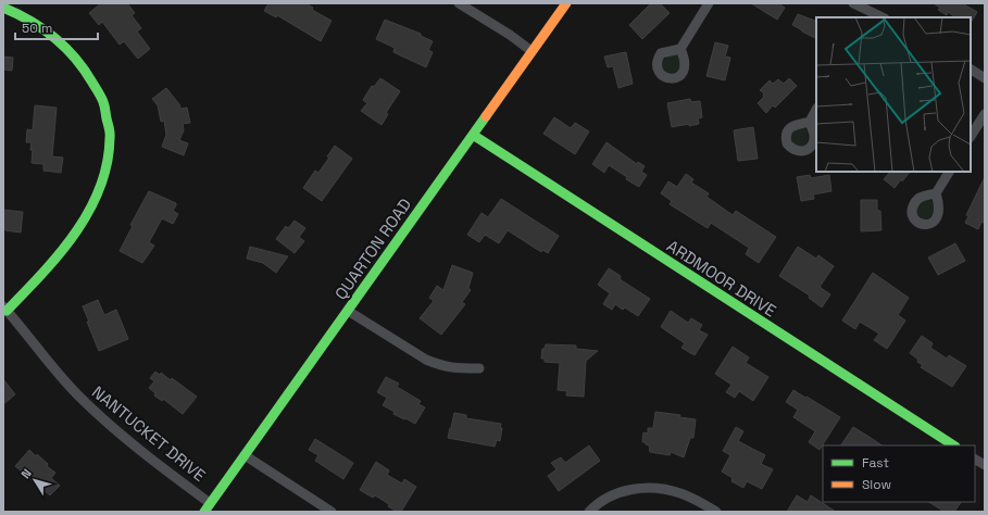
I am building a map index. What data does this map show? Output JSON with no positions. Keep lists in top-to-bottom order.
{
  "streets": {
    "street": ["QUARTON ROAD", "ARDMOOR DRIVE", "NANTUCKET DRIVE"]
  },
  "crossings": [
    ["QUARTON ROAD", "ARDMOOR DRIVE"],
    ["QUARTON ROAD", "NANTUCKET DRIVE"]
  ],
  "legend": ["Fast", "Slow"],
  "scale_bar": "50 m",
  "north": "top left"
}
